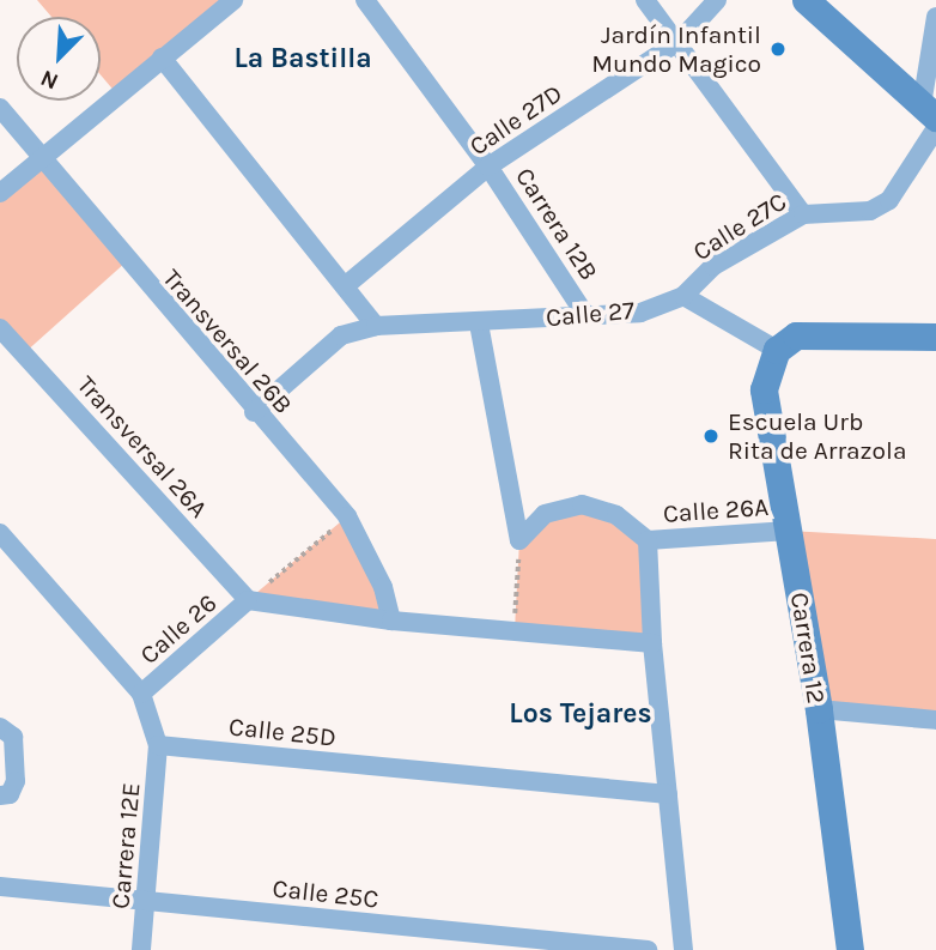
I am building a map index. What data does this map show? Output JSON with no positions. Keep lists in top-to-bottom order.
{
  "streets": {
    "street": [
      "Calle 27D",
      "Carrera 12B",
      "Calle 27C",
      "Calle 27",
      "Transversal 26B",
      "Transversal 26A",
      "Calle 26A",
      "Calle 26",
      "Carrera 12",
      "Calle 25D",
      "Carrera 12E",
      "Calle 25C"
    ]
  },
  "crossings": [
    ["Calle 27D", "Carrera 12B"],
    ["Carrera 12B", "Calle 27"],
    ["Calle 27C", "Calle 27"],
    ["Calle 27", "Transversal 26B"],
    ["Transversal 26A", "Calle 26"],
    ["Calle 26A", "Carrera 12"],
    ["Calle 25D", "Carrera 12E"],
    ["Carrera 12E", "Calle 25C"]
  ],
  "districts": ["La Bastilla", "Los Tejares"],
  "places": ["Jardín Infantil Mundo Magico", "Escuela Urb Rita de Arrazola"],
  "north": "bottom left"
}
